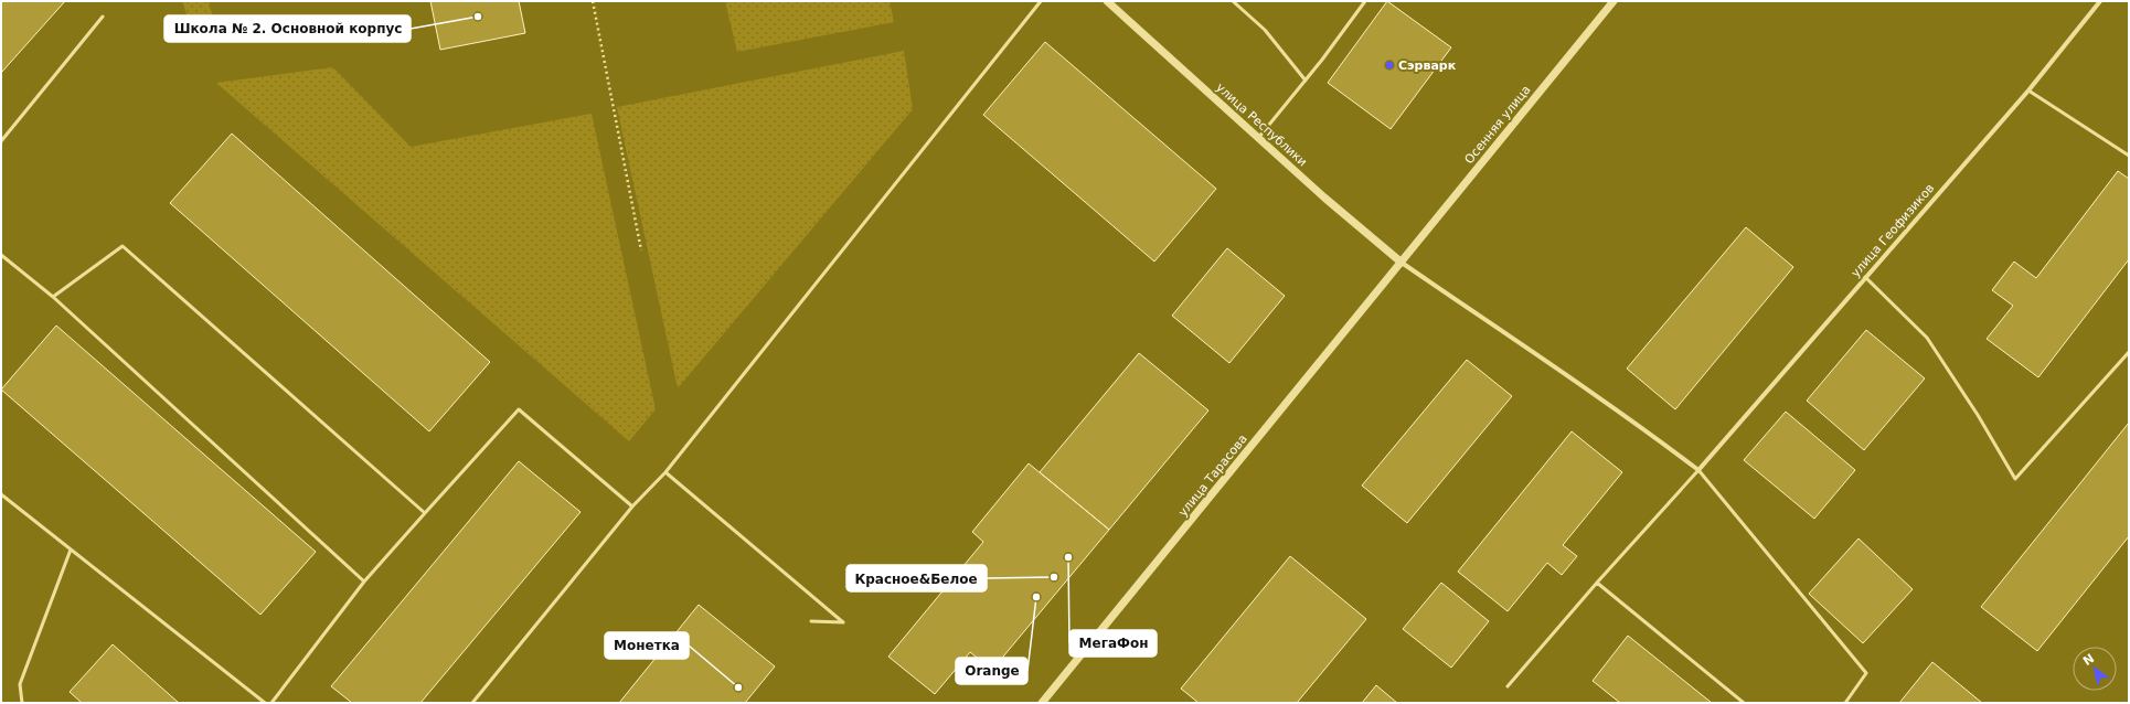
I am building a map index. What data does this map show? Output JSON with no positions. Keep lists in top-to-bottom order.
{
  "streets": {
    "street": [
      "улица Республики",
      "Осенняя улица",
      "улица Геофизиков",
      "улица Тарасова"
    ]
  },
  "crossings": [
    ["улица Республики", "Осенняя улица"],
    ["улица Республики", "улица Тарасова"],
    ["Осенняя улица", "улица Тарасова"]
  ],
  "places": [
    "Школа № 2. Основной корпус",
    "Сэрварк",
    "МегаФон",
    "Красное&Белое",
    "Orange",
    "Монетка"
  ],
  "north": "top left"
}
